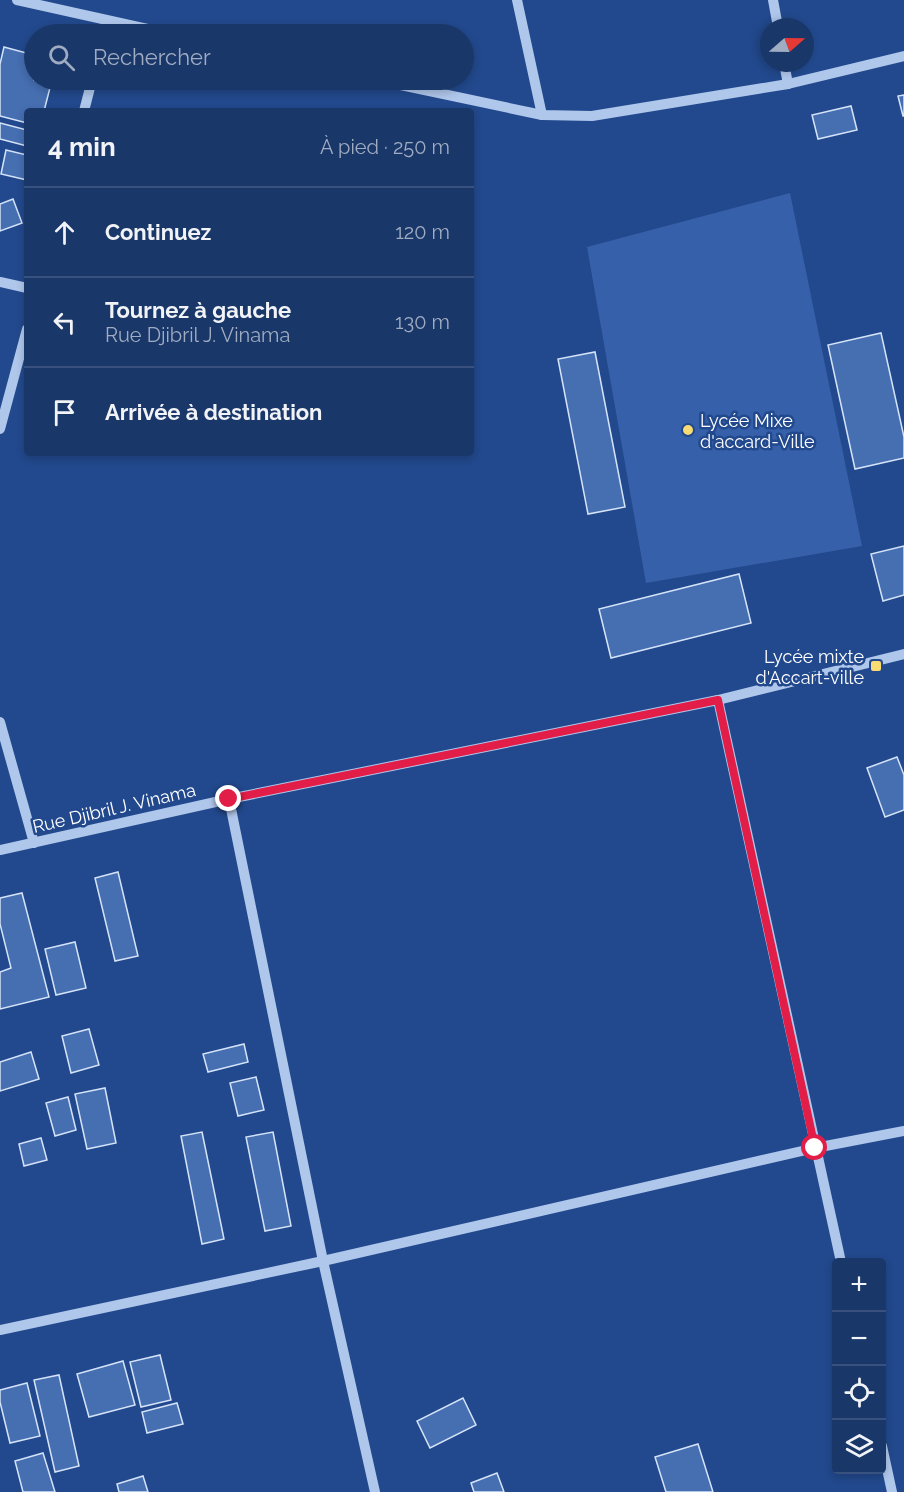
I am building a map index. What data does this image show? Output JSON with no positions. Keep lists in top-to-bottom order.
{
  "streets": {
    "street": ["Rue Djibril J. Vinama"]
  },
  "places": {
    "other": ["Lycée Mixe d'accard-Ville"],
    "transit": ["Lycée mixte d'Accart-ville"]
  },
  "north": "right",
  "page": {
    "search": "Rechercher",
    "heading": ["4 min", "À pied · 250 m"],
    "list": [
      ["Continuez", "120 m"],
      ["Tournez à gauche", "Rue Djibril J. Vinama", "130 m"],
      "Arrivée à destination"
    ],
    "map_buttons": ["+", "−"]
  }
}
